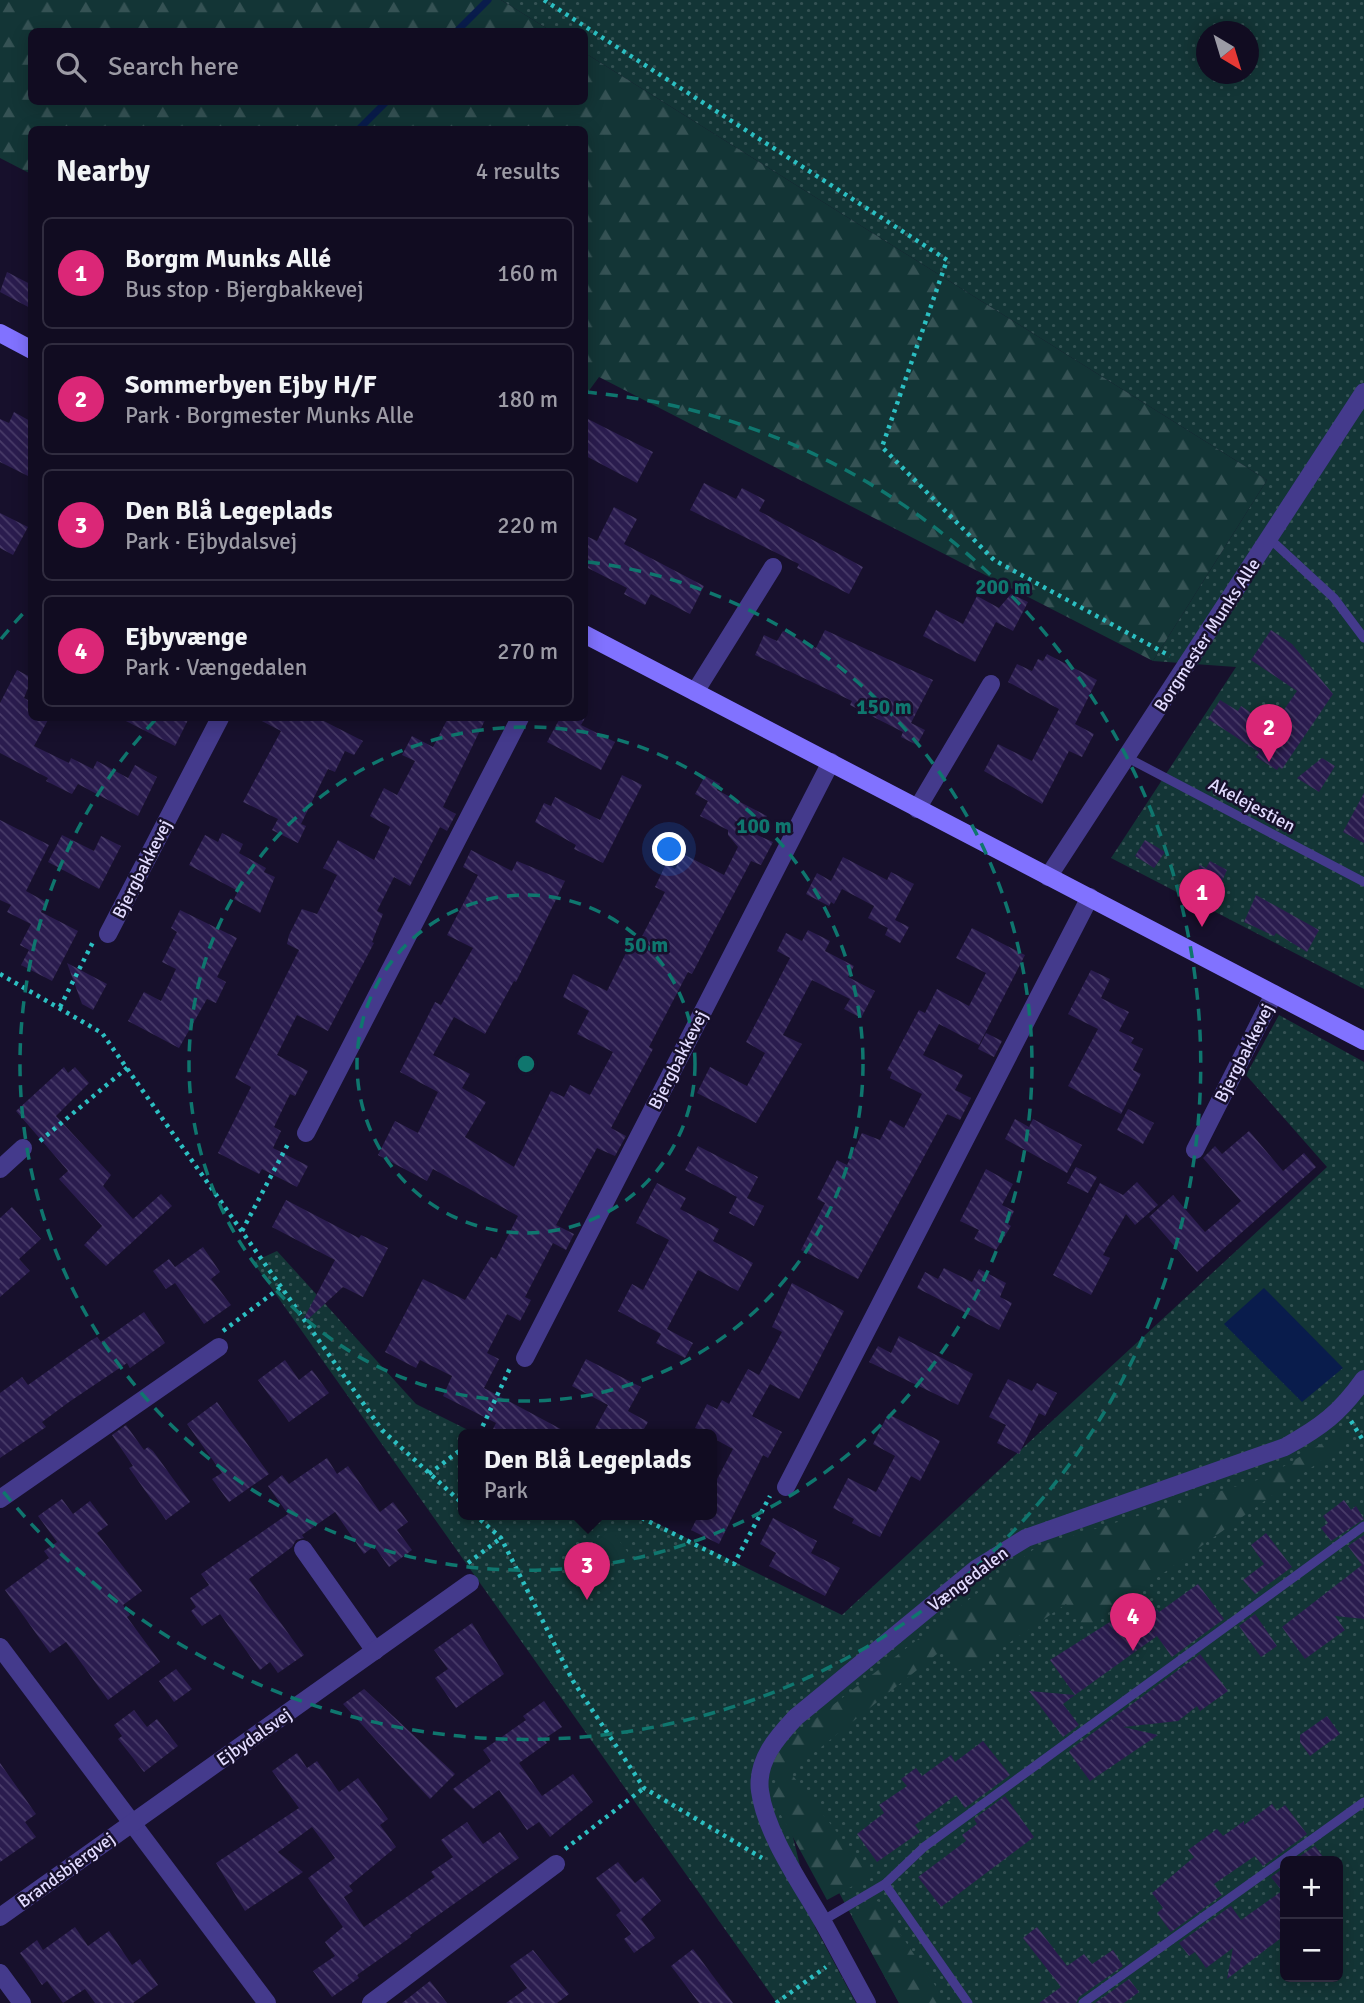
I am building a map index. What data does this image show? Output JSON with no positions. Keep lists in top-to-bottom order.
{
  "streets": {
    "street": [
      "Borgmester Munks Alle",
      "Bjergbakkevej",
      "Vængedalen",
      "Ejbydalsvej",
      "Brandsbjergvej"
    ],
    "lane": ["Akelejestien"]
  },
  "crossings": [
    ["Borgmester Munks Alle", "Akelejestien"],
    ["Borgmester Munks Alle", "Bjergbakkevej"],
    ["Ejbydalsvej", "Brandsbjergvej"]
  ],
  "north": "bottom right",
  "page": {
    "search": "Search here",
    "heading": ["Nearby", "4 results"],
    "list": [
      {
        "mark": "1",
        "name": "Borgm Munks Allé",
        "note": "Bus stop · Bjergbakkevej",
        "value": "160 m"
      },
      {
        "mark": "2",
        "name": "Sommerbyen Ejby H/F",
        "note": "Park · Borgmester Munks Alle",
        "value": "180 m"
      },
      {
        "mark": "3",
        "name": "Den Blå Legeplads",
        "note": "Park · Ejbydalsvej",
        "value": "220 m"
      },
      {
        "mark": "4",
        "name": "Ejbyvænge",
        "note": "Park · Vængedalen",
        "value": "270 m"
      }
    ],
    "pins": [
      "2",
      "1",
      "3",
      "4"
    ],
    "popup": ["Den Blå Legeplads", "Park"],
    "map_buttons": ["+", "−"]
  },
  "rings": [
    "200 m",
    "150 m",
    "100 m",
    "50 m"
  ]
}
